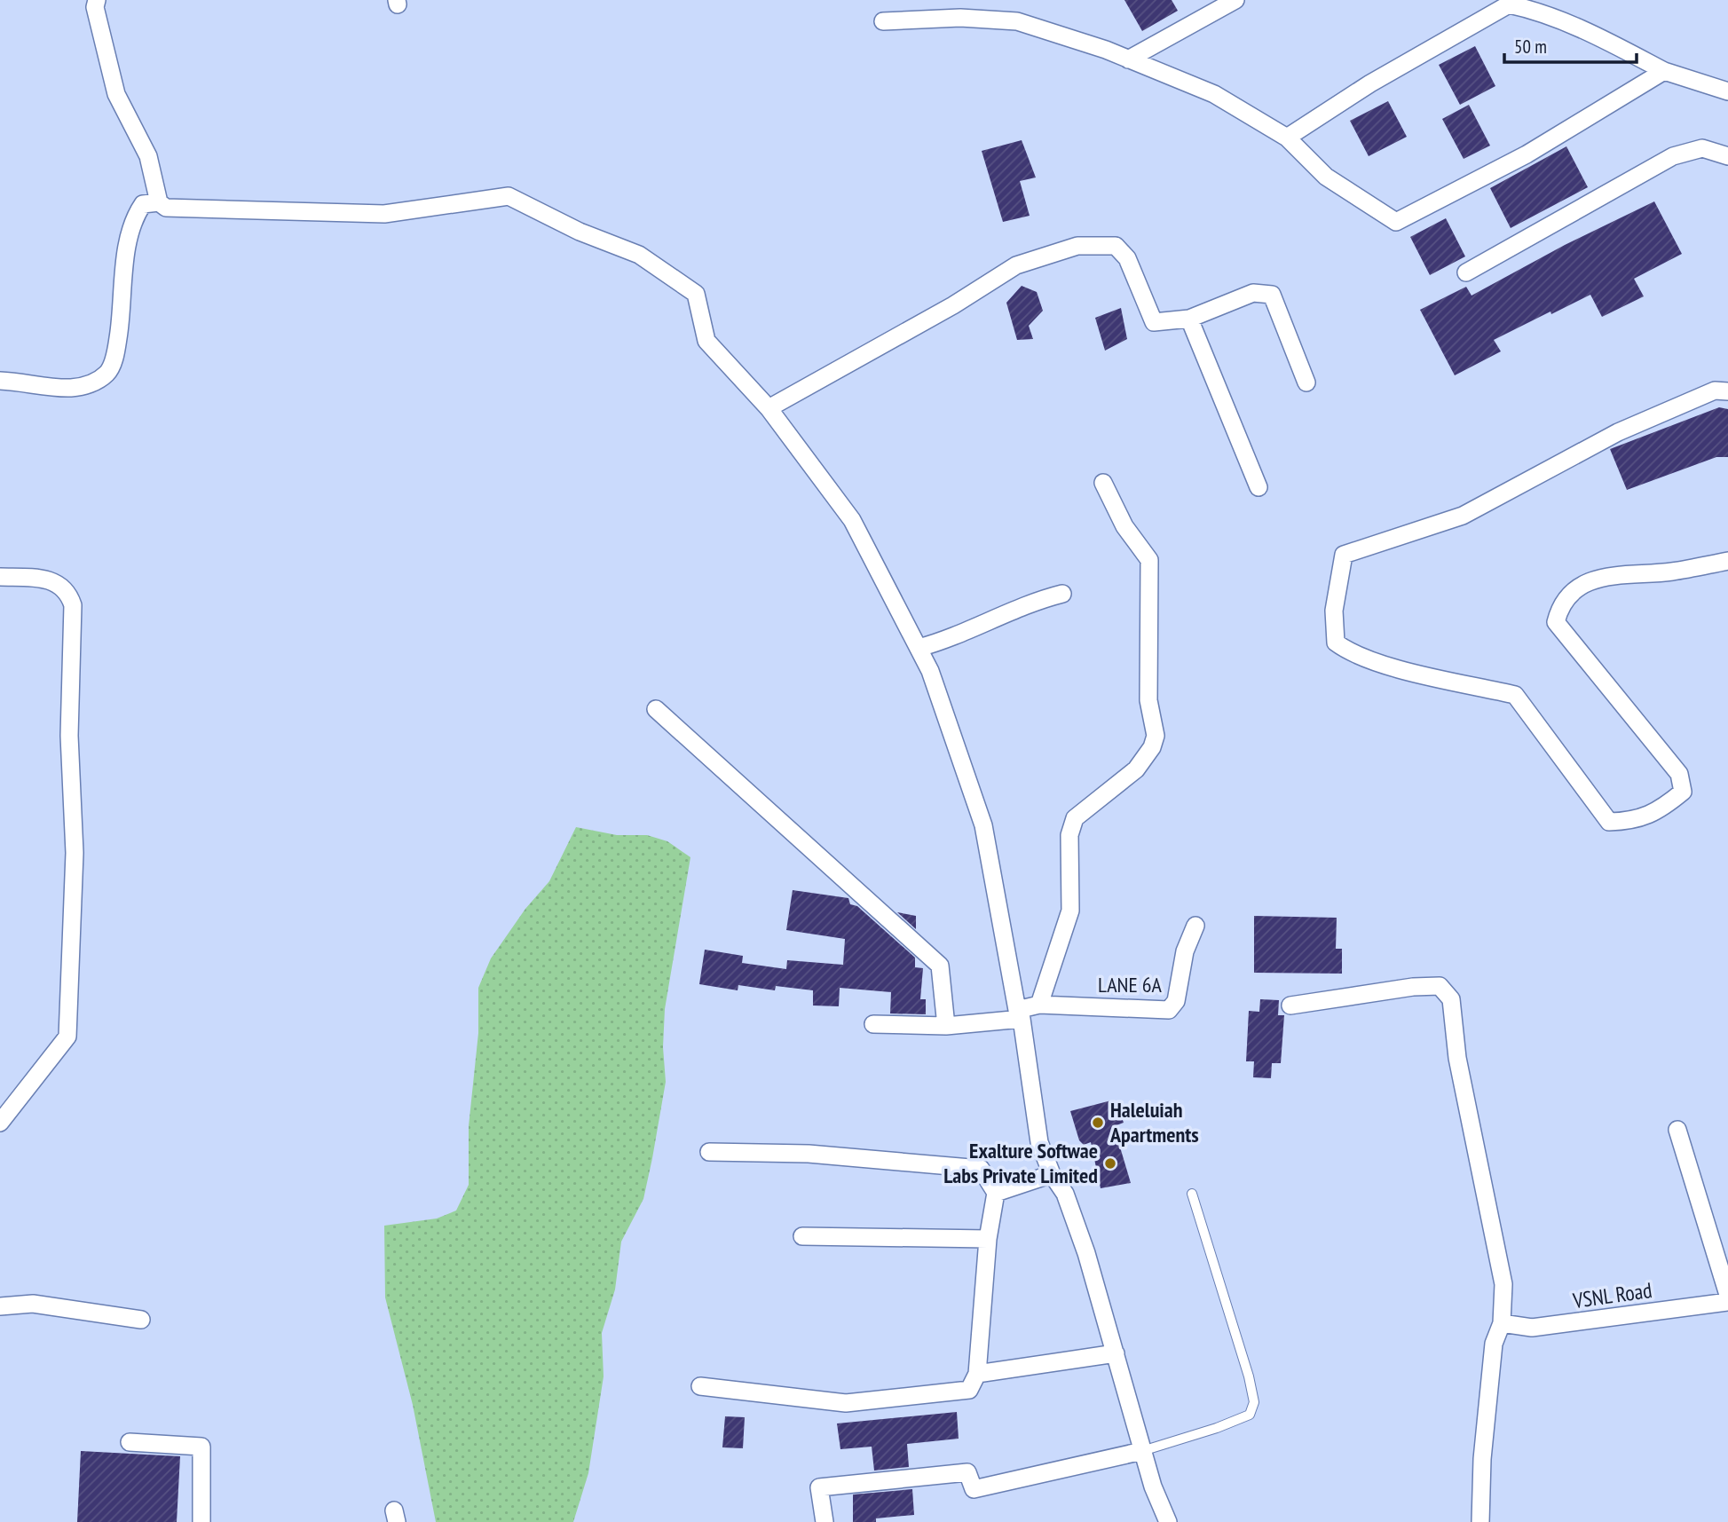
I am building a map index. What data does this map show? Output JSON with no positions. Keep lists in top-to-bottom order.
{
  "streets": {
    "street": ["LANE 6A", "VSNL Road"]
  },
  "places": ["Haleluiah Apartments", "Exalture Softwae Labs Private Limited"],
  "scale_bar": "50 m"
}
